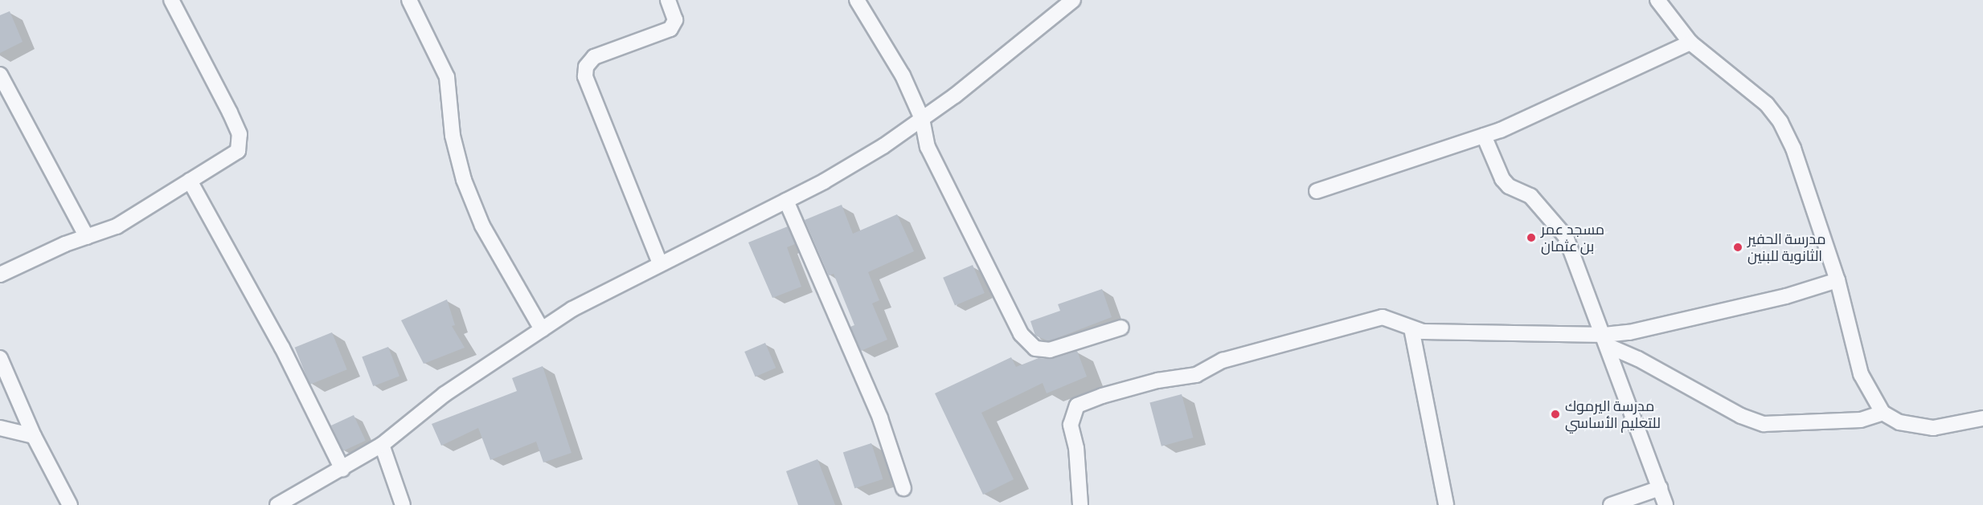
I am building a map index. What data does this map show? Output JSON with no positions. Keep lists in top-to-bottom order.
{
  "places": ["مسجد عمر بن عثمان", "مدرسة الحفير الثانوية للبنين", "مدرسة اليرموك للتعليم الأساسي"]
}
